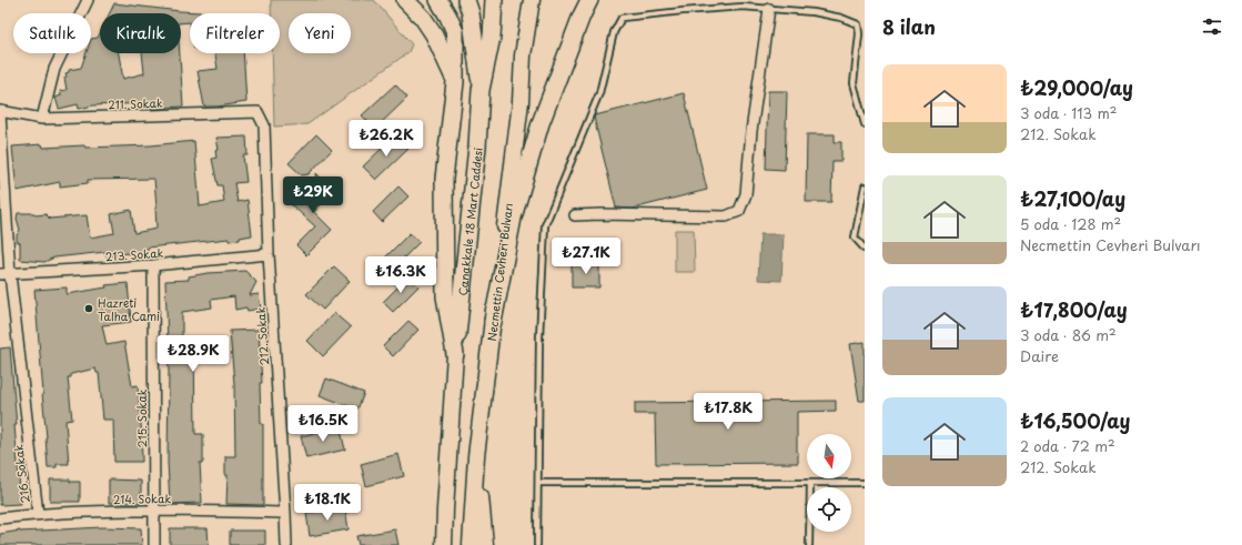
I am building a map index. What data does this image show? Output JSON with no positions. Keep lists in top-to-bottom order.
{
  "streets": {
    "highway": ["Çanakkale 18 Mart Caddesi"],
    "main road": ["Necmettin Cevheri Bulvarı"],
    "street": [
      "211. Sokak",
      "213. Sokak",
      "212. Sokak",
      "215. Sokak",
      "216. Sokak",
      "214. Sokak"
    ]
  },
  "crossings": [
    ["211. Sokak", "212. Sokak"],
    ["211. Sokak", "216. Sokak"],
    ["213. Sokak", "212. Sokak"],
    ["213. Sokak", "215. Sokak"],
    ["213. Sokak", "216. Sokak"],
    ["212. Sokak", "214. Sokak"],
    ["215. Sokak", "214. Sokak"],
    ["216. Sokak", "214. Sokak"]
  ],
  "places": ["Hazreti Talha Cami"],
  "north": "bottom",
  "page": {
    "heading": "8 ilan",
    "chip": [
      "Satılık",
      "Kiralık",
      "Filtreler",
      "Yeni"
    ],
    "list": [
      {
        "name": "₺29,000/ay",
        "note": "3 oda · 113 m² · 212. Sokak"
      },
      {
        "name": "₺27,100/ay",
        "note": "5 oda · 128 m² · Necmettin Cevheri Bulvarı"
      },
      {
        "name": "₺17,800/ay",
        "note": "3 oda · 86 m² · Daire"
      },
      {
        "name": "₺16,500/ay",
        "note": "2 oda · 72 m² · 212. Sokak"
      }
    ],
    "price": [
      "₺26.2K",
      "₺29K",
      "₺27.1K",
      "₺16.3K",
      "₺28.9K",
      "₺17.8K",
      "₺16.5K",
      "₺18.1K"
    ]
  }
}
